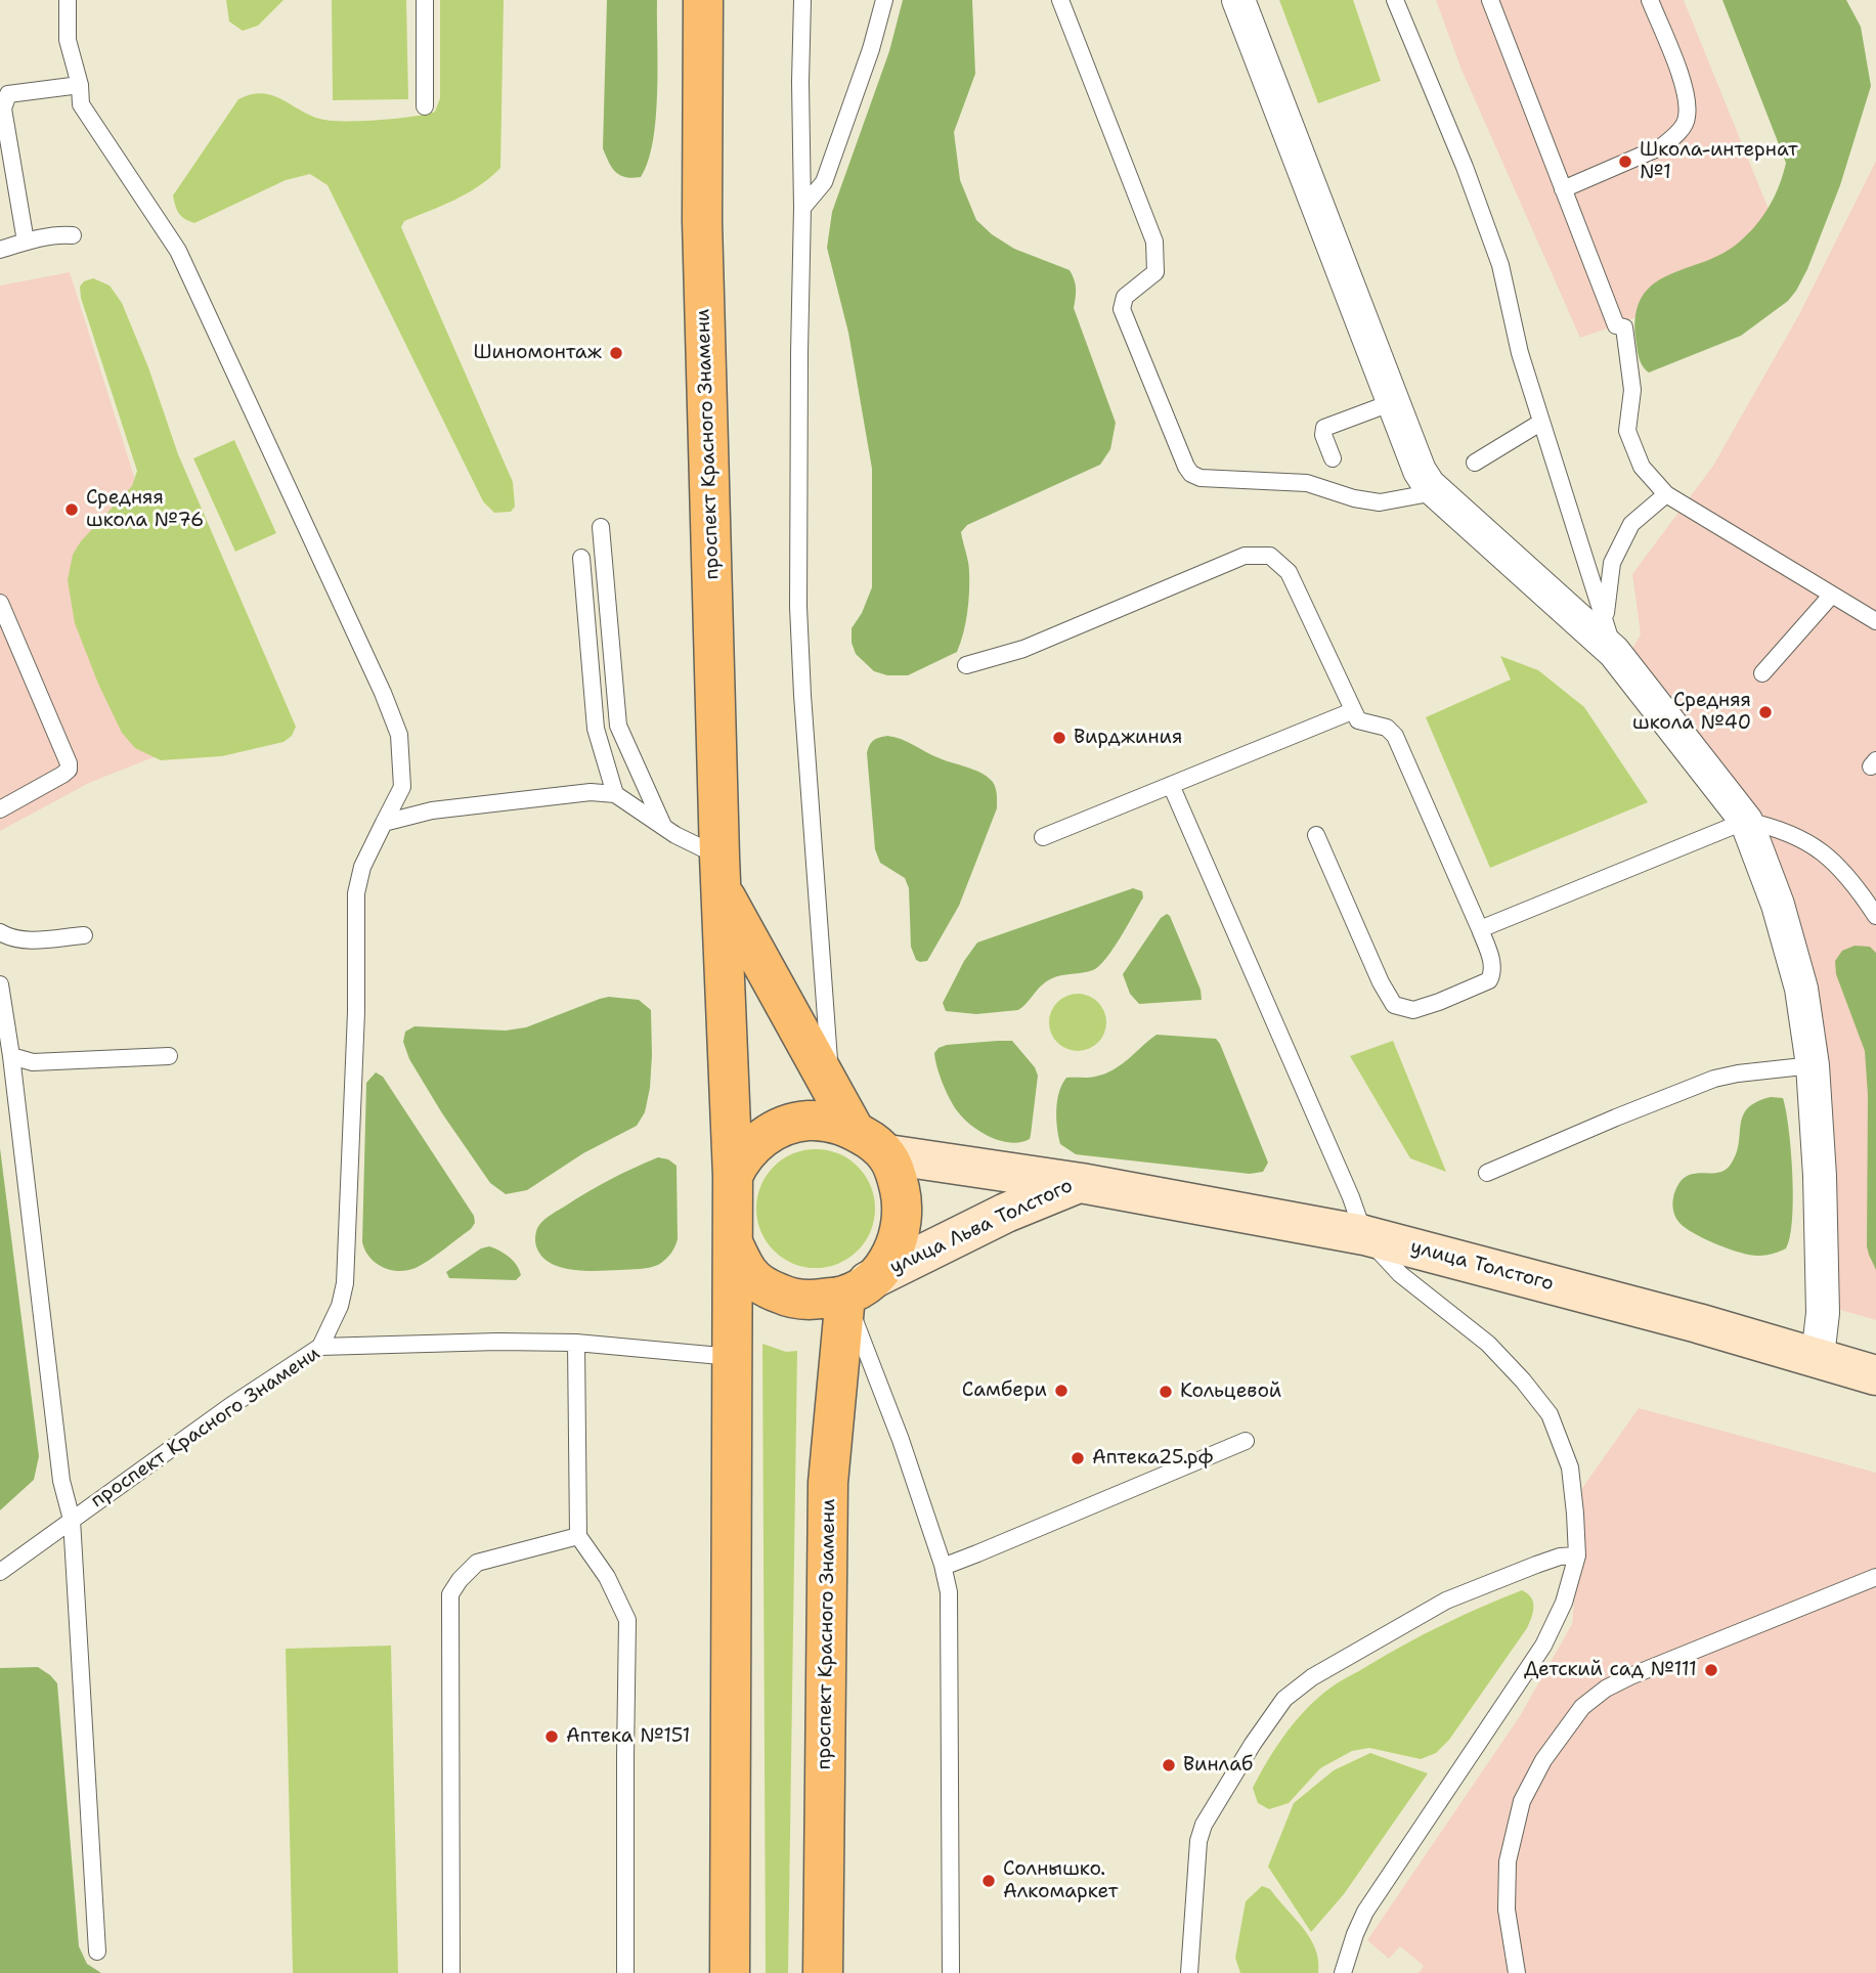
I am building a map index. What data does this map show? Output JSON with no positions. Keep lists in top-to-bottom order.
{
  "streets": {
    "main road": ["проспект Красного Знамени", "улица Льва Толстого", "улица Толстого"]
  },
  "crossings": [
    ["проспект Красного Знамени", "улица Льва Толстого"],
    ["улица Льва Толстого", "улица Толстого"]
  ],
  "places": [
    "Школа-интернат №1",
    "Шиномонтаж",
    "Средняя школа №76",
    "Средняя школа №40",
    "Вирджиния",
    "Самбери",
    "Кольцевой",
    "Аптека25.рф",
    "Детский сад №111",
    "Аптека №151",
    "Винлаб",
    "Солнышко. Алкомаркет"
  ]
}
